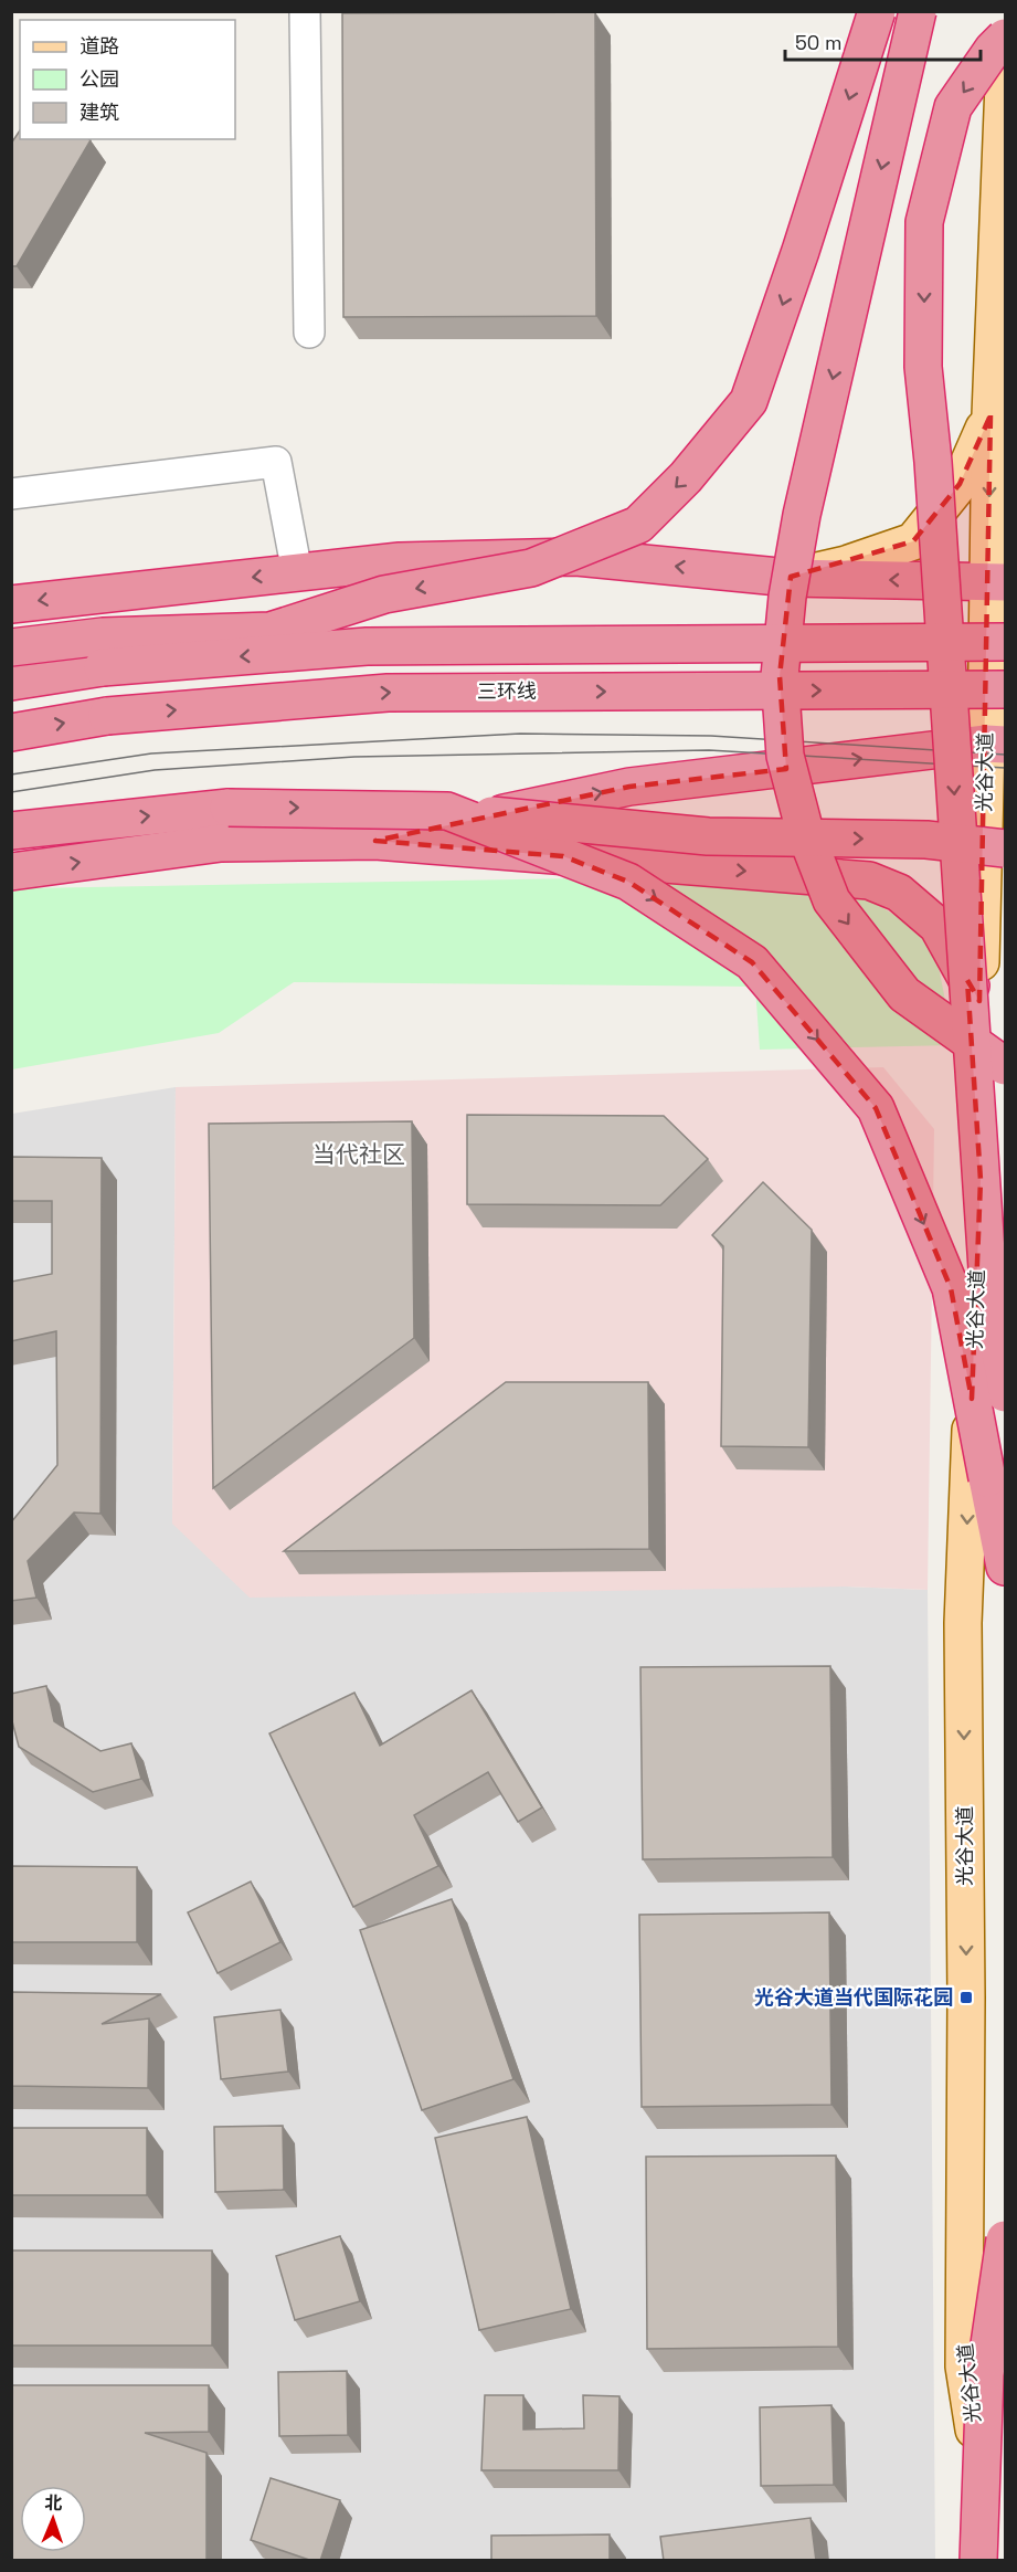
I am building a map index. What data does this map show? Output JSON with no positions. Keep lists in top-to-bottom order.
{
  "streets": {
    "highway": ["三环线"],
    "main road": ["光谷大道"]
  },
  "one_way": ["光谷大道"],
  "districts": ["当代社区"],
  "places": {
    "transit": ["光谷大道当代国际花园"]
  },
  "legend": ["道路", "公园", "建筑"],
  "scale_bar": "50 m",
  "north": "top"
}
